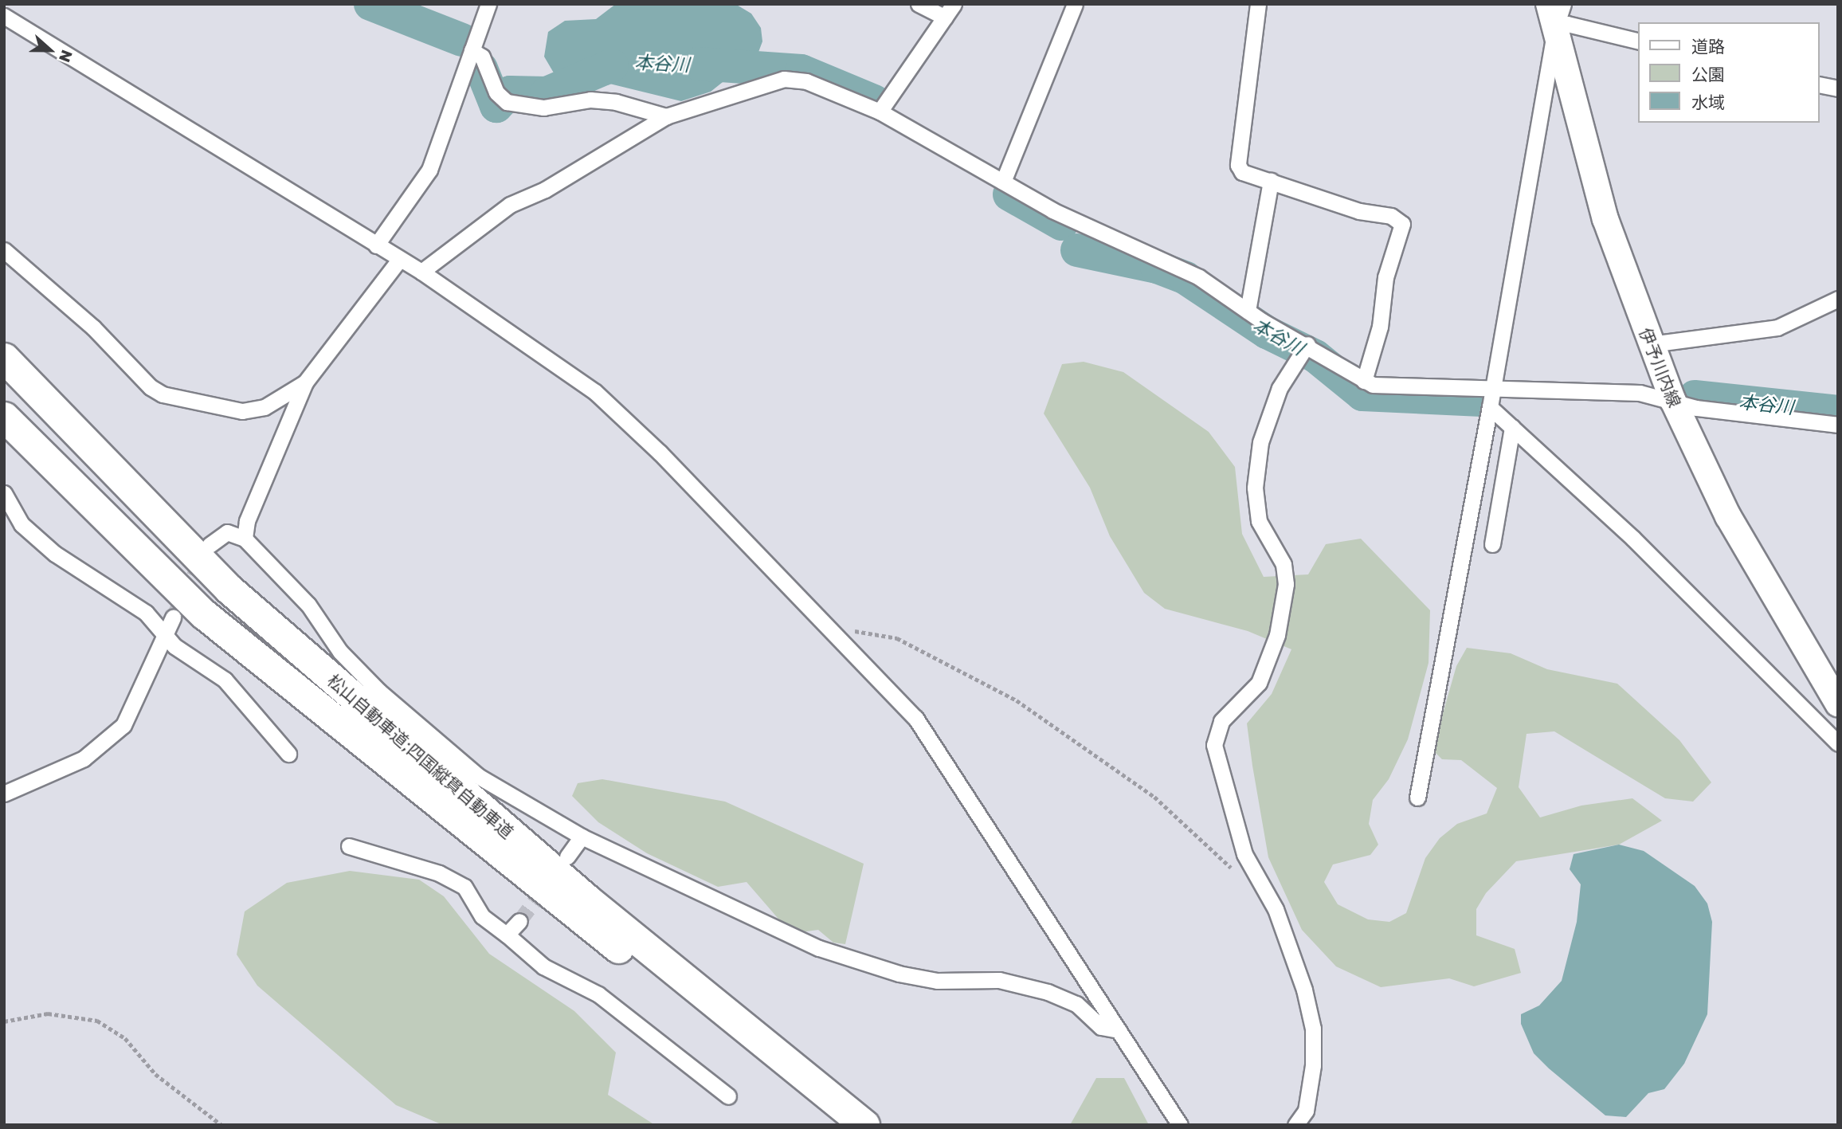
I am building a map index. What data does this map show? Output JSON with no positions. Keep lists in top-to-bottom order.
{
  "streets": {
    "highway": ["松山自動車道;四国縦貫自動車道"],
    "main road": ["伊予川内線"]
  },
  "water": ["本谷川"],
  "legend": ["道路", "公園", "水域"],
  "north": "right"
}
